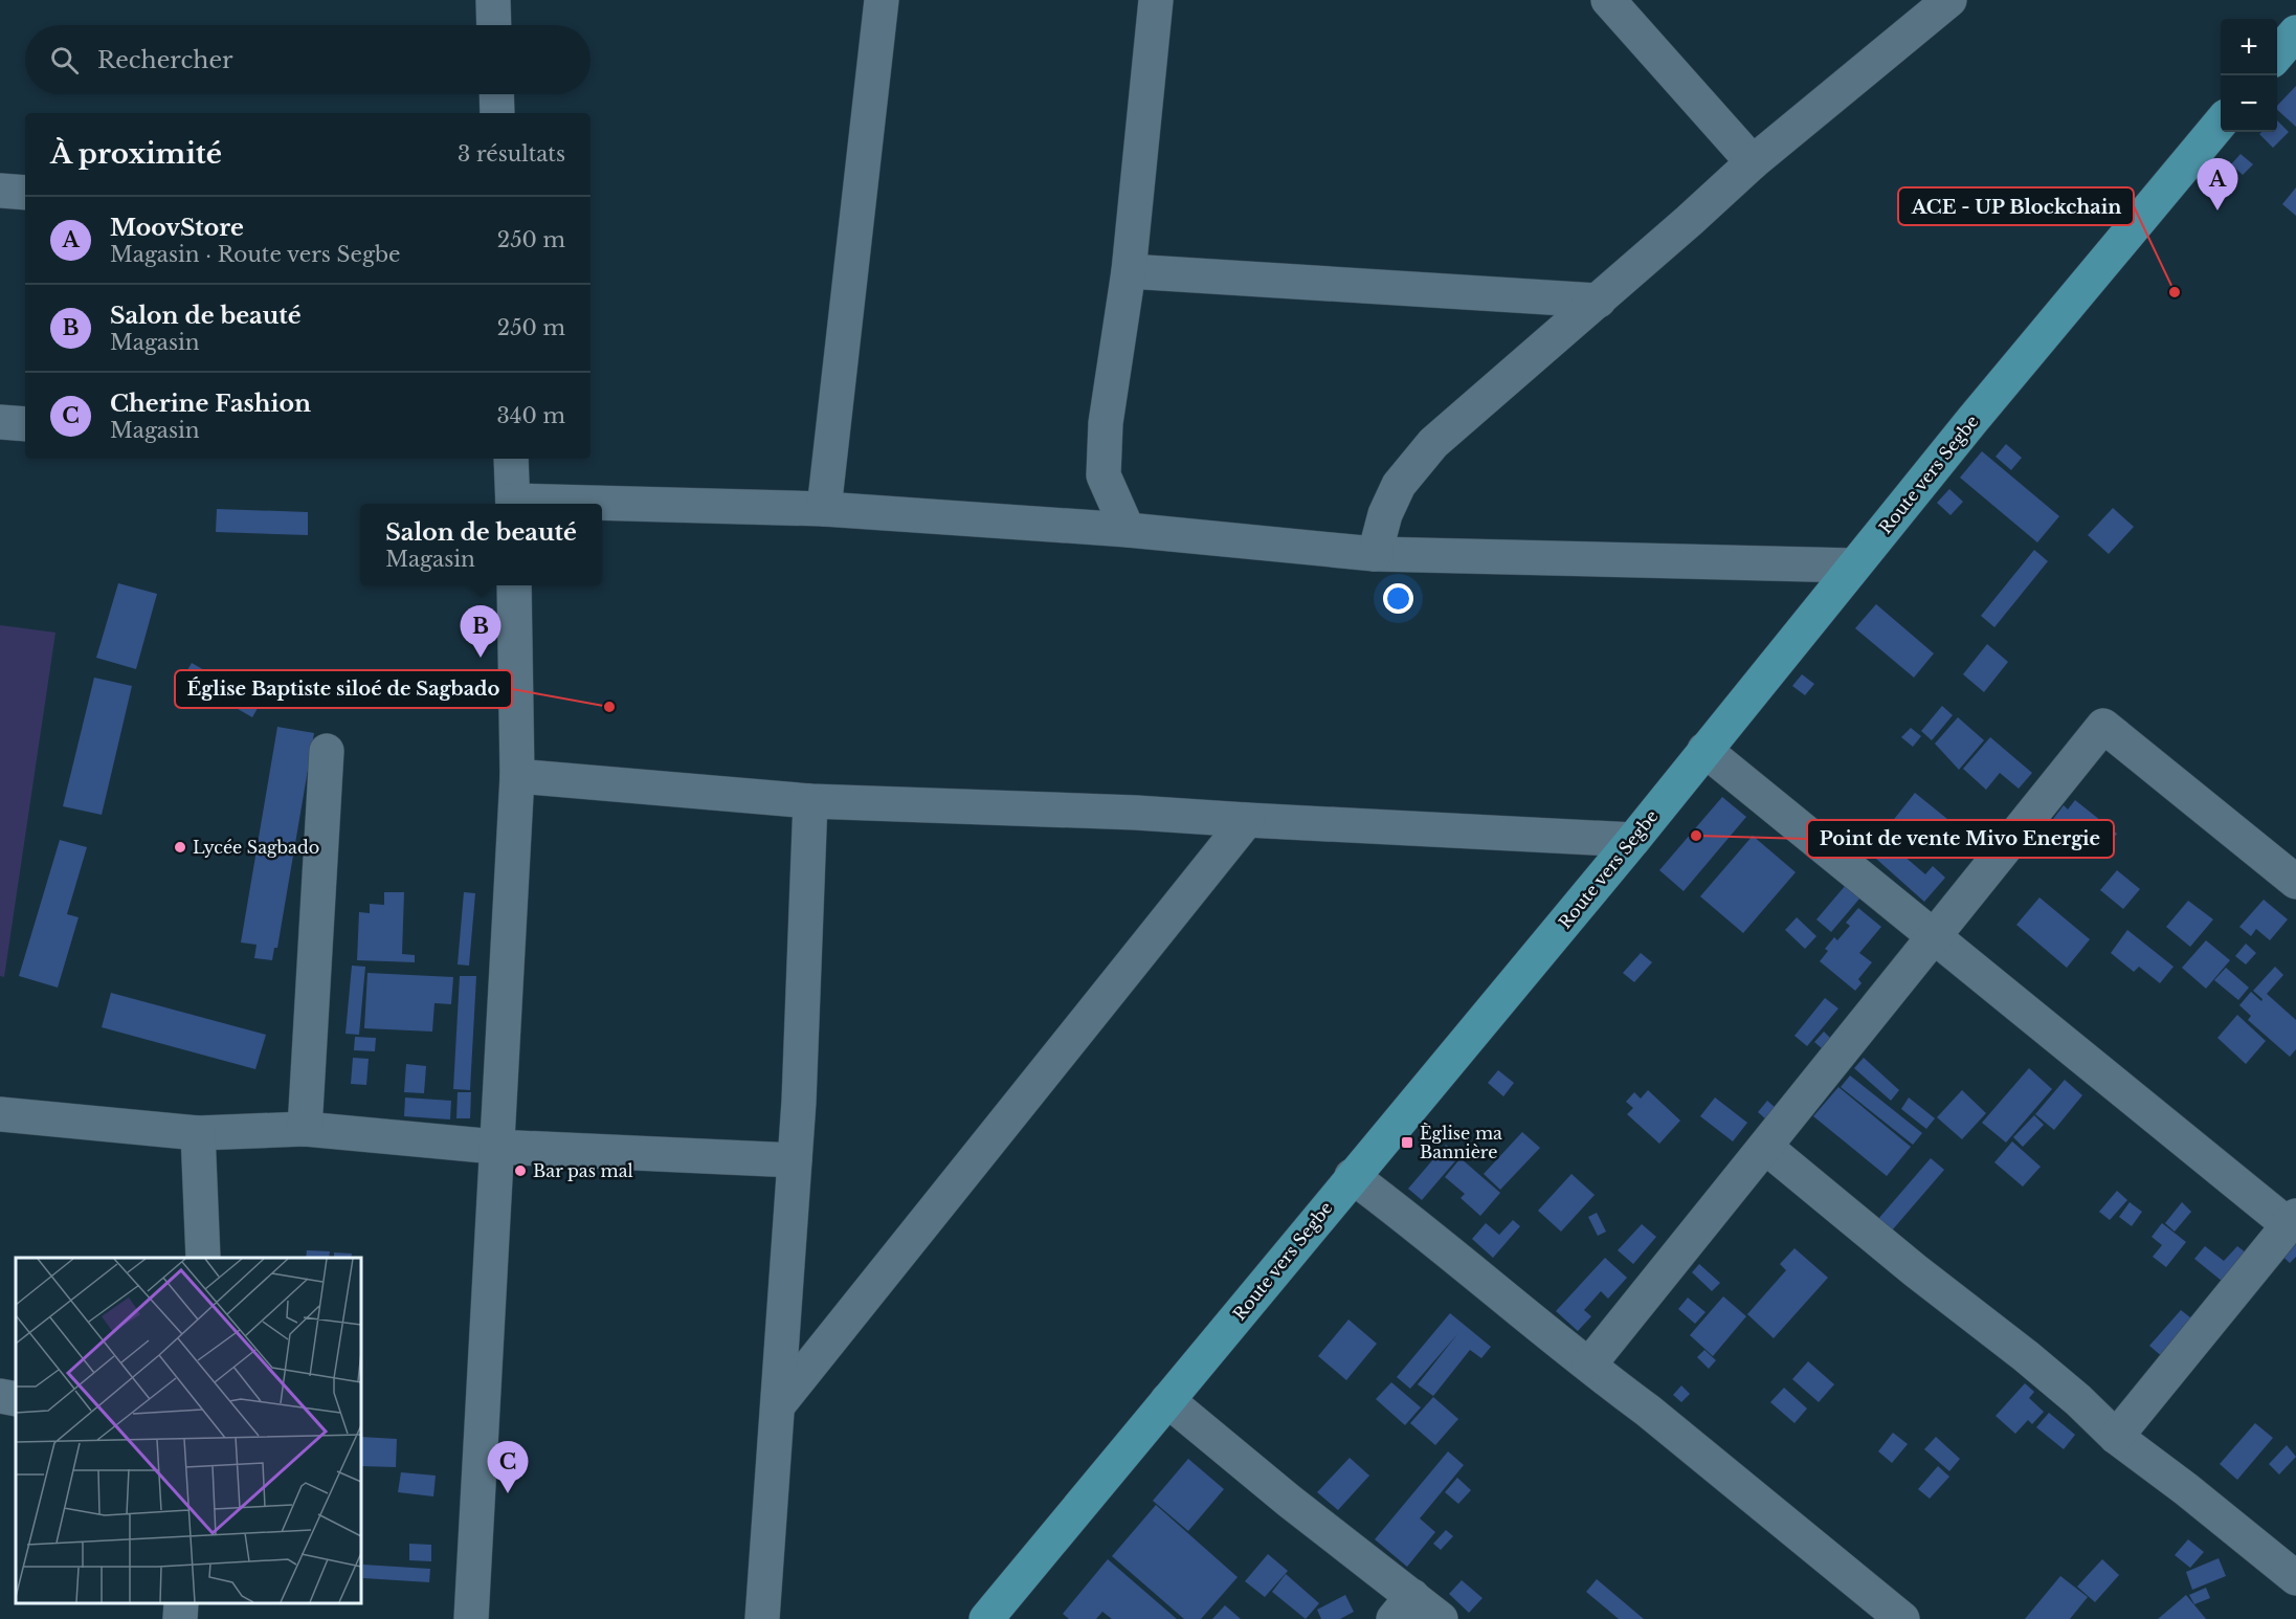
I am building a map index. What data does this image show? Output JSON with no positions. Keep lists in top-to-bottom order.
{
  "streets": {
    "main road": ["Route vers Segbe"]
  },
  "places": {
    "other": [
      "ACE - UP Blockchain",
      "Église Baptiste siloé de Sagbado",
      "Point de vente Mivo Energie",
      "Lycée Sagbado",
      "Bar pas mal"
    ],
    "transit": ["Èglise ma Bannière"]
  },
  "page": {
    "map_buttons": ["+", "−"],
    "search": "Rechercher",
    "heading": ["À proximité", "3 résultats"],
    "pins": ["A", "B", "C"],
    "list": [
      {
        "mark": "A",
        "name": "MoovStore",
        "note": "Magasin · Route vers Segbe",
        "value": "250 m"
      },
      {
        "mark": "B",
        "name": "Salon de beauté",
        "note": "Magasin",
        "value": "250 m"
      },
      {
        "mark": "C",
        "name": "Cherine Fashion",
        "note": "Magasin",
        "value": "340 m"
      }
    ],
    "popup": ["Salon de beauté", "Magasin"]
  }
}
